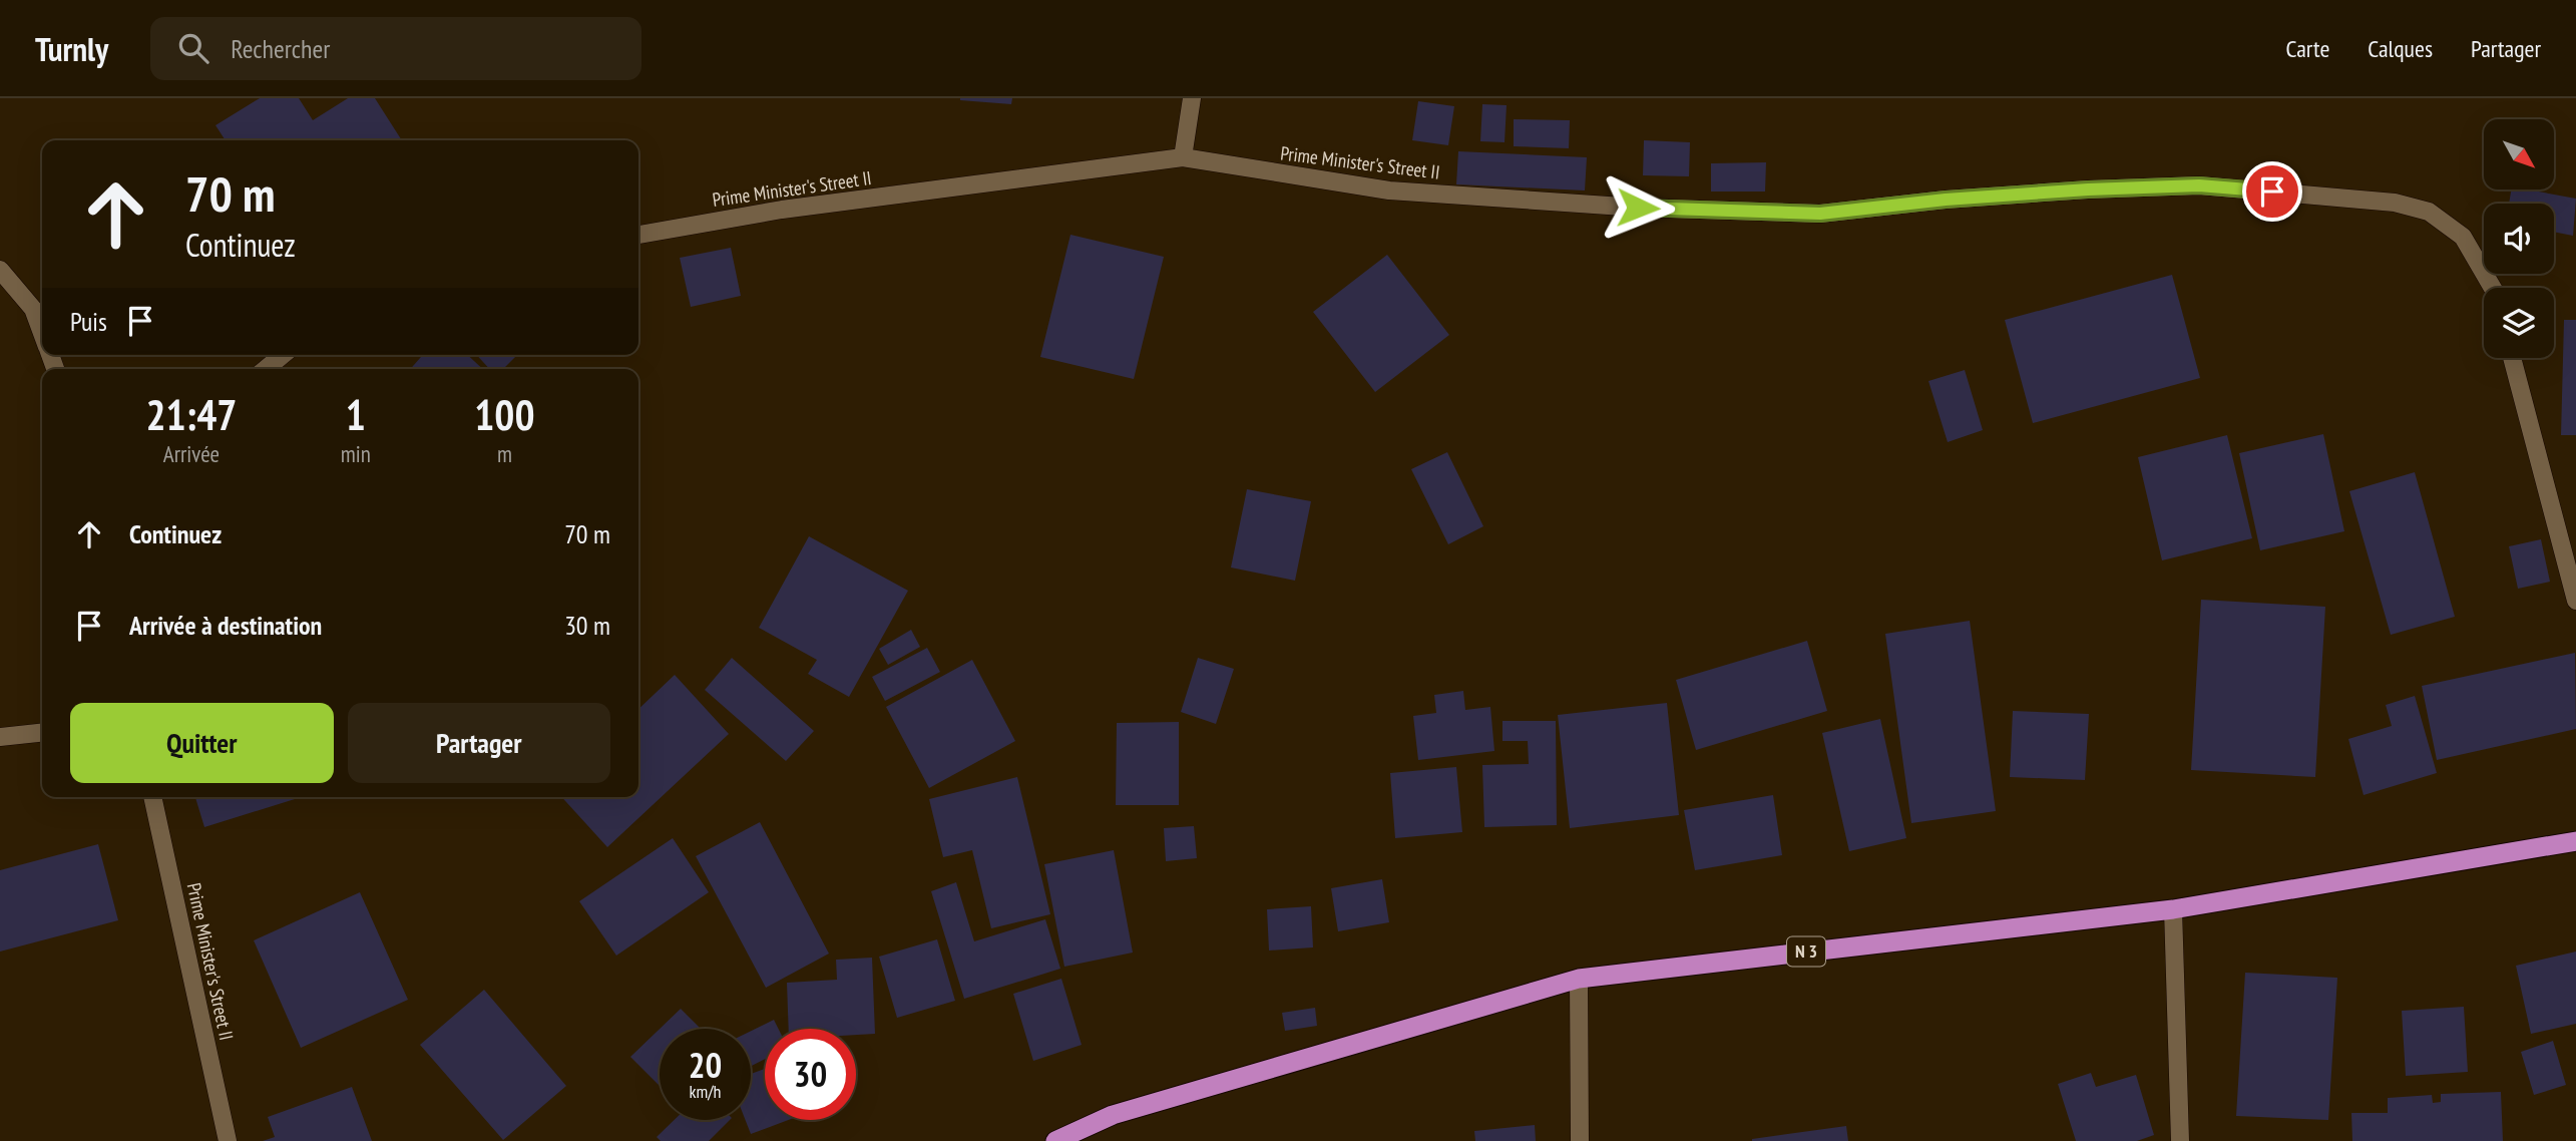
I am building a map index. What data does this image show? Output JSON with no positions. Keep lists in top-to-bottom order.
{
  "streets": {
    "highway": ["N 3"],
    "street": ["Prime Minister's Street II"]
  },
  "north": "bottom right",
  "page": {
    "header": "Turnly",
    "search": "Rechercher",
    "nav": ["Carte", "Calques", "Partager"],
    "turn": ["70 m", "Continuez"],
    "then": "Puis",
    "eta": [
      "21:47",
      "Arrivée",
      "1",
      "min",
      "100",
      "m"
    ],
    "list": [
      {
        "name": "Continuez",
        "value": "70 m"
      },
      {
        "name": "Arrivée à destination",
        "value": "30 m"
      }
    ],
    "buttons": ["Quitter", "Partager"],
    "speed": "20 km/h",
    "limit": "30"
  }
}
